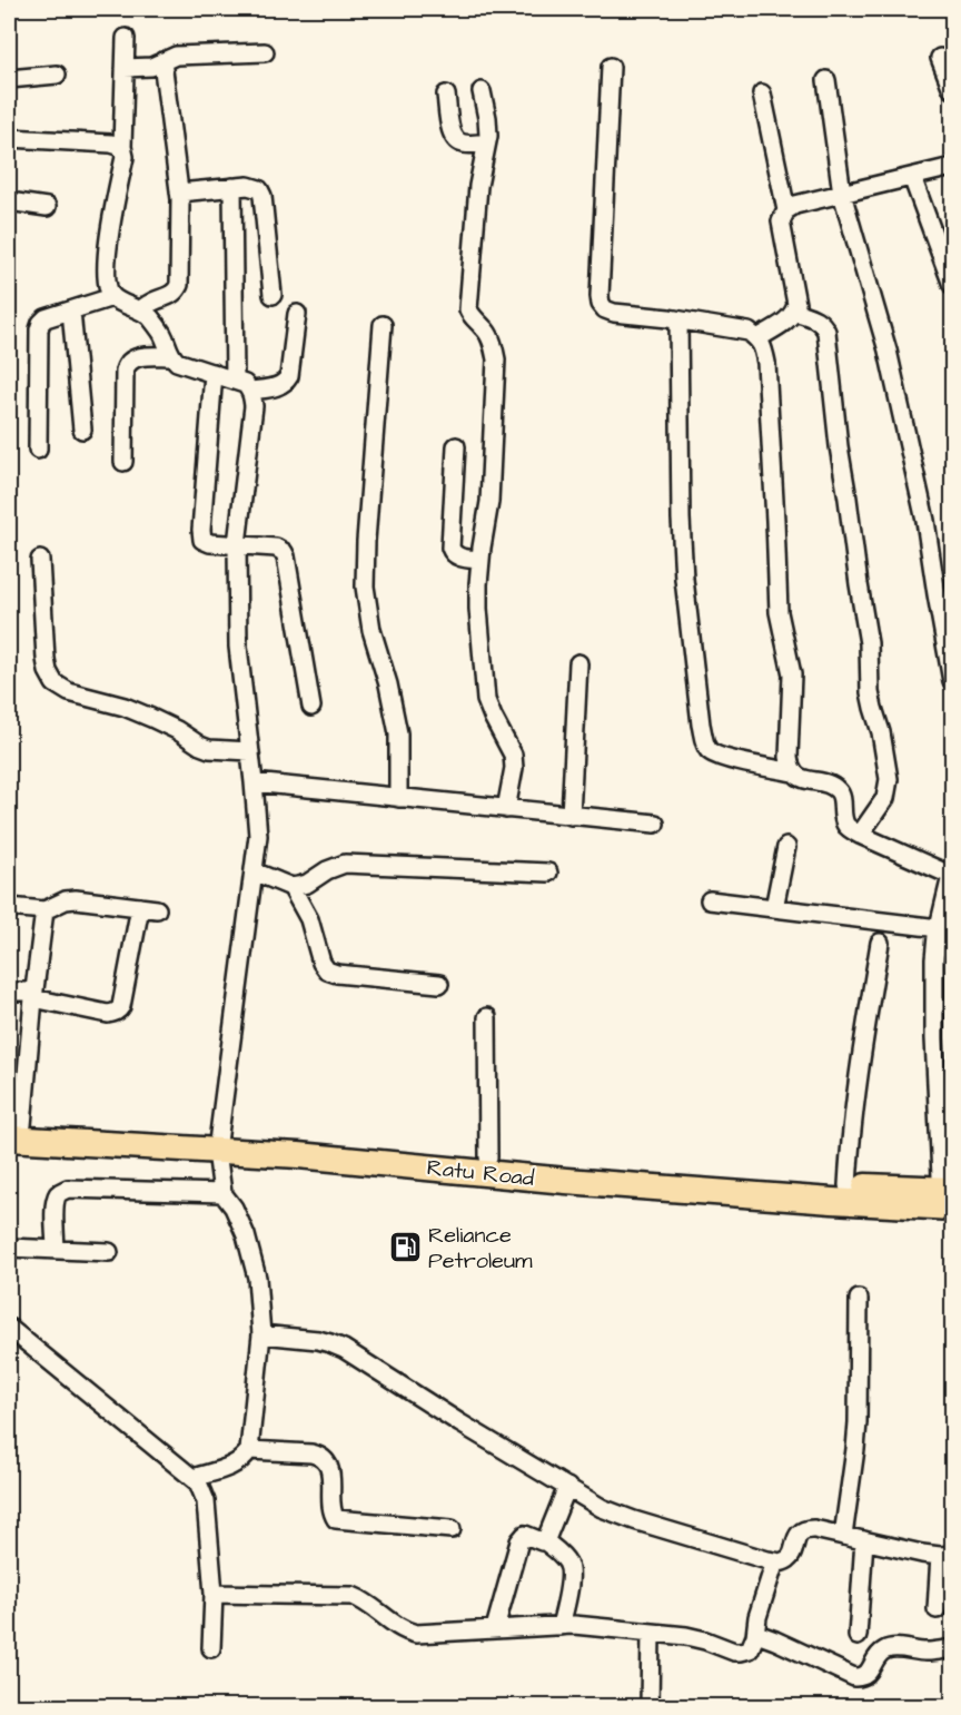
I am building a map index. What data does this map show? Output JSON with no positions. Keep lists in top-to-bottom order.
{
  "streets": {
    "main road": ["Ratu Road"]
  },
  "places": {
    "fuel station": ["Reliance Petroleum"]
  }
}
